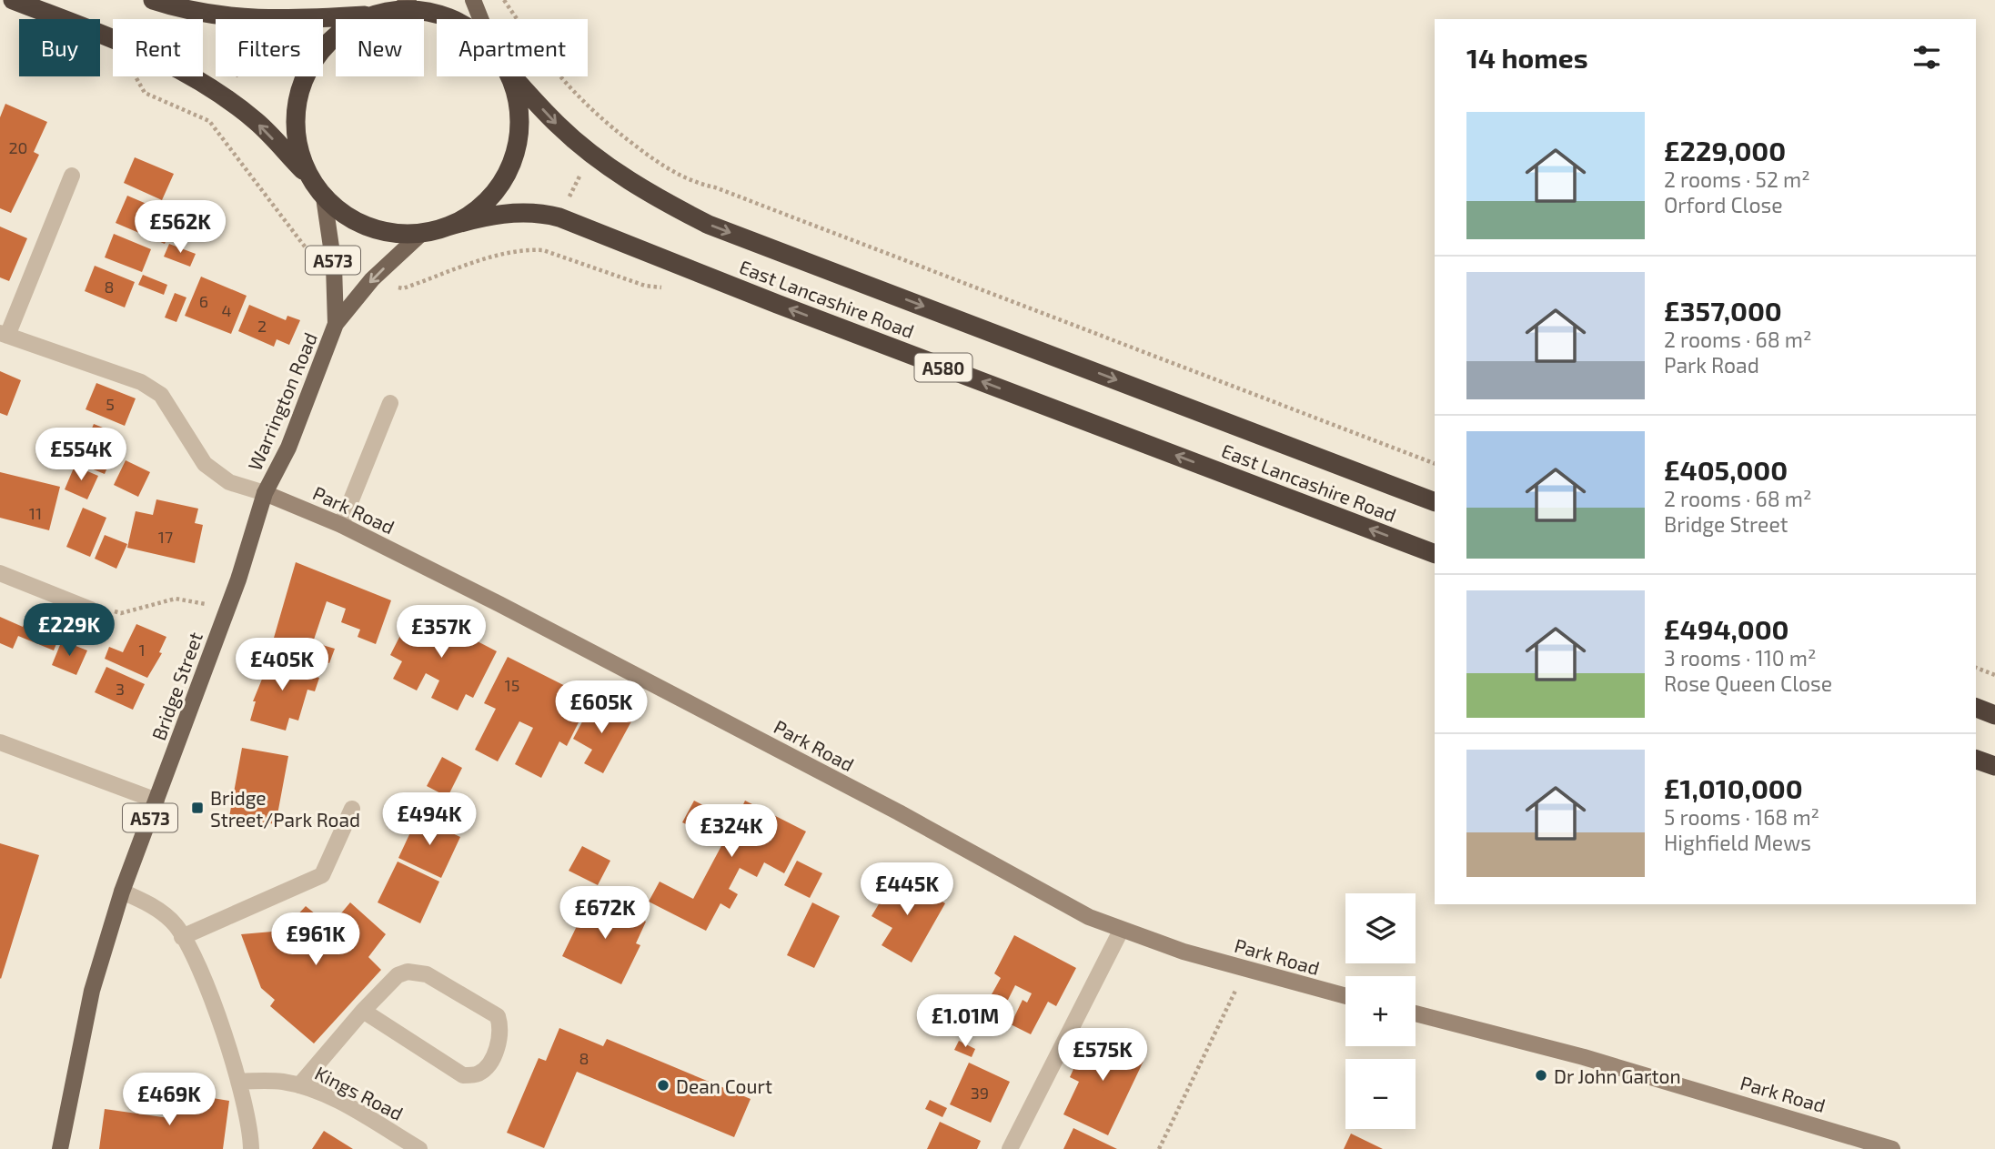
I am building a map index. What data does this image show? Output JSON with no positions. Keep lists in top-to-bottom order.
{
  "streets": {
    "highway": ["East Lancashire Road", "A580"],
    "main road": ["A573", "Warrington Road", "Bridge Street"],
    "street": ["Park Road", "Kings Road"]
  },
  "crossings": [
    ["East Lancashire Road", "A580"],
    ["A580", "Warrington Road"],
    ["Warrington Road", "Park Road"],
    ["Warrington Road", "Bridge Street"],
    ["Park Road", "Bridge Street"]
  ],
  "places": {
    "transit": ["Bridge Street/Park Road"],
    "other": ["Dr John Garton", "Dean Court"]
  },
  "house_numbers": [
    "20",
    "8",
    "6",
    "4",
    "2",
    "5",
    "11",
    "17",
    "1",
    "15",
    "3",
    "8",
    "39"
  ],
  "page": {
    "chip": [
      "Buy",
      "Rent",
      "Filters",
      "New",
      "Apartment"
    ],
    "heading": "14 homes",
    "list": [
      {
        "name": "£229,000",
        "note": "2 rooms · 52 m² · Orford Close"
      },
      {
        "name": "£357,000",
        "note": "2 rooms · 68 m² · Park Road"
      },
      {
        "name": "£405,000",
        "note": "2 rooms · 68 m² · Bridge Street"
      },
      {
        "name": "£494,000",
        "note": "3 rooms · 110 m² · Rose Queen Close"
      },
      {
        "name": "£1,010,000",
        "note": "5 rooms · 168 m² · Highfield Mews"
      }
    ],
    "price": [
      "£562K",
      "£554K",
      "£229K",
      "£357K",
      "£405K",
      "£605K",
      "£494K",
      "£324K",
      "£445K",
      "£672K",
      "£961K",
      "£1.01M",
      "£575K",
      "£469K"
    ],
    "map_buttons": ["+", "−"]
  }
}
